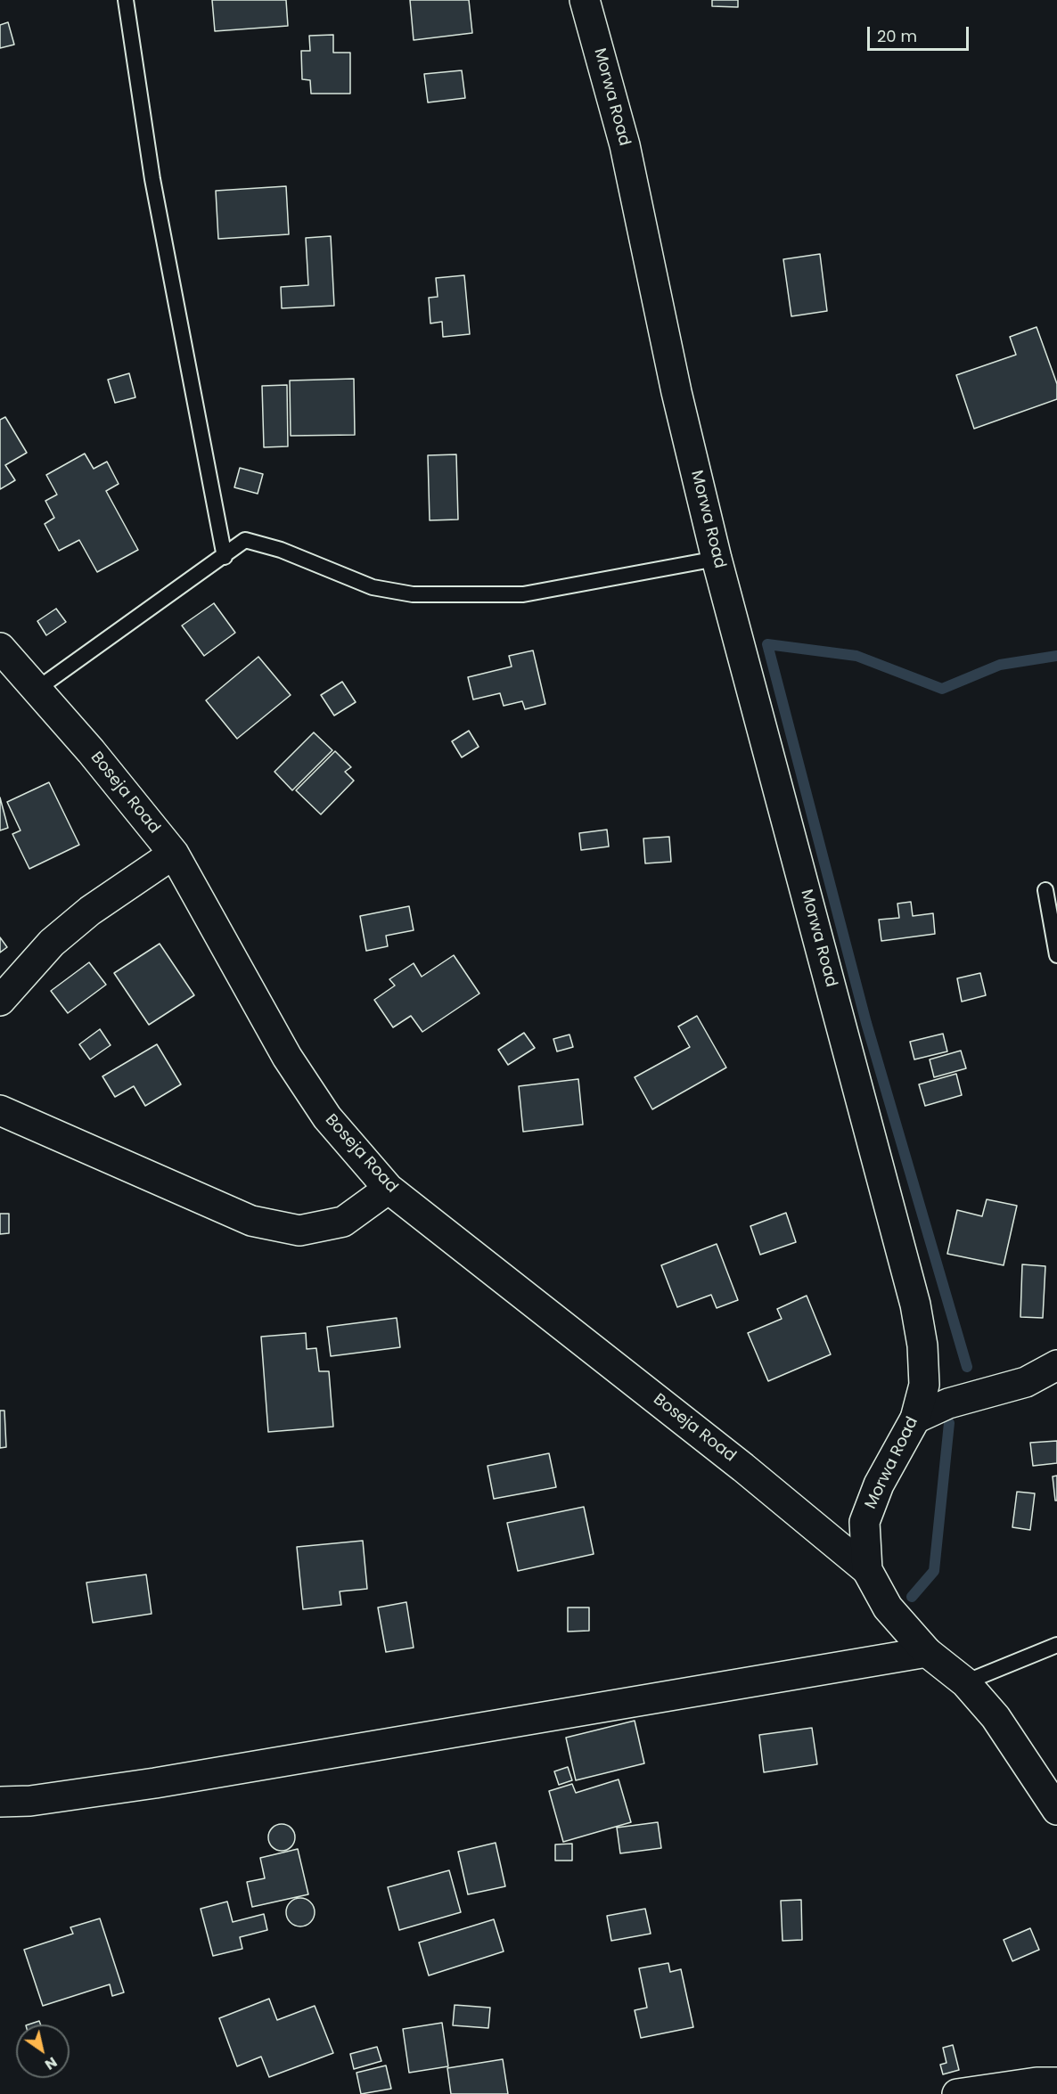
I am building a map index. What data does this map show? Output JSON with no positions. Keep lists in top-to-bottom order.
{
  "streets": {
    "street": ["Morwa Road", "Boseja Road"]
  },
  "crossings": [
    ["Morwa Road", "Boseja Road"]
  ],
  "scale_bar": "20 m",
  "north": "bottom right"
}
